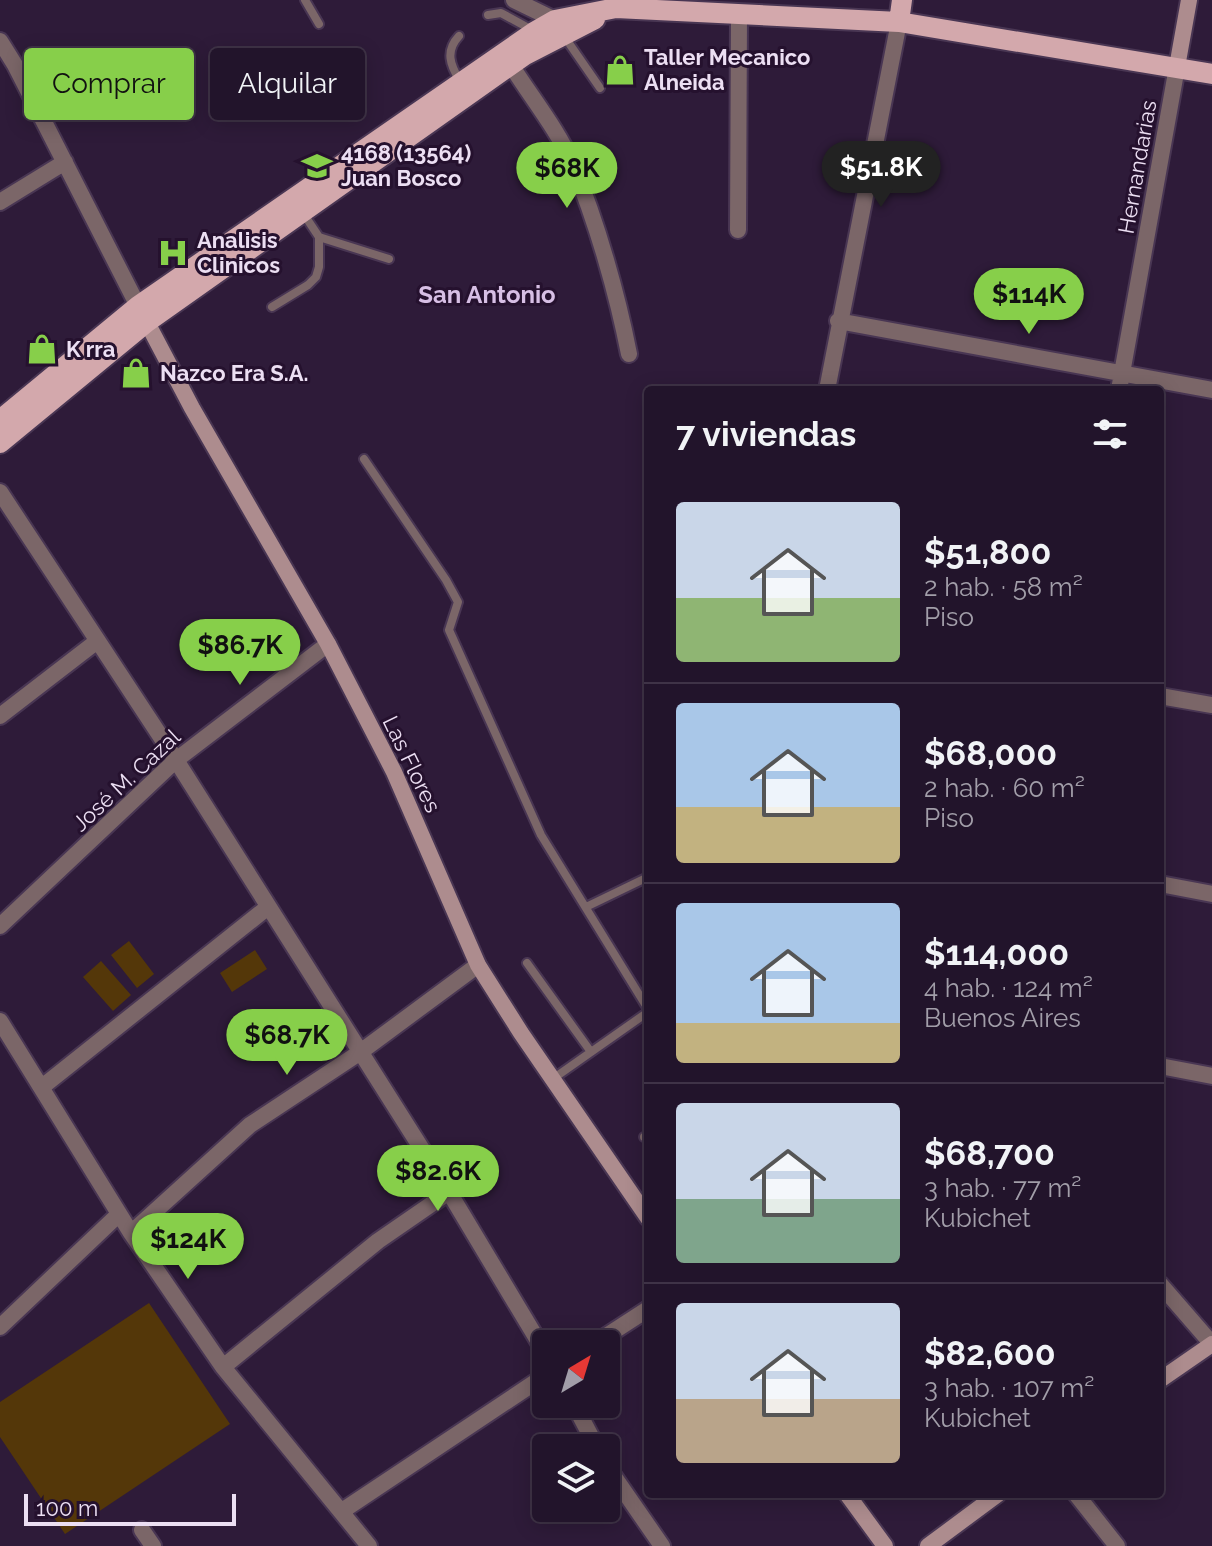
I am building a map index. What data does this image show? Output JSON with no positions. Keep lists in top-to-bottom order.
{
  "streets": {
    "street": ["Hernandarias", "Las Flores", "José M. Cazal"]
  },
  "crossings": [
    ["Las Flores", "José M. Cazal"]
  ],
  "districts": ["San Antonio"],
  "places": {
    "shop": ["Taller Mecanico Alneida", "K rra", "Nazco Era S.A."],
    "school or university": ["4168 (13564) Juan Bosco"],
    "hospital": ["Analisis Clinicos"]
  },
  "scale_bar": "100 m",
  "north": "top right",
  "page": {
    "chip": ["Comprar", "Alquilar"],
    "price": [
      "$51.8K",
      "$68K",
      "$114K",
      "$86.7K",
      "$68.7K",
      "$82.6K",
      "$124K"
    ],
    "heading": "7 viviendas",
    "list": [
      {
        "name": "$51,800",
        "note": "2 hab. · 58 m² · Piso"
      },
      {
        "name": "$68,000",
        "note": "2 hab. · 60 m² · Piso"
      },
      {
        "name": "$114,000",
        "note": "4 hab. · 124 m² · Buenos Aires"
      },
      {
        "name": "$68,700",
        "note": "3 hab. · 77 m² · Kubichet"
      },
      {
        "name": "$82,600",
        "note": "3 hab. · 107 m² · Kubichet"
      }
    ],
    "scale": "100 m"
  }
}
